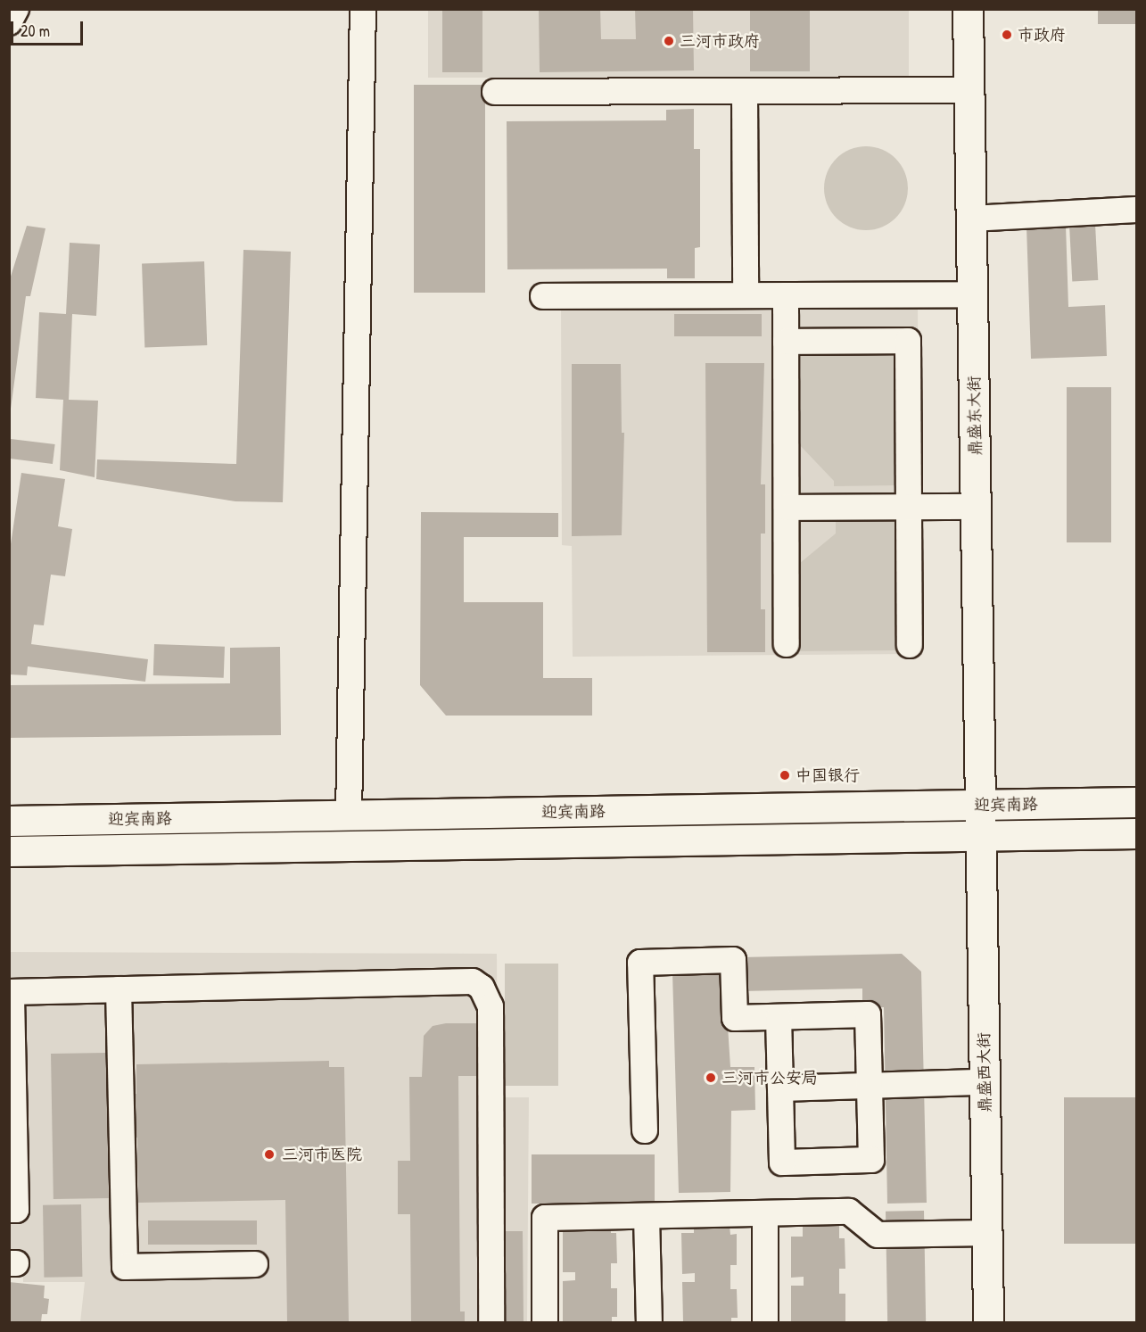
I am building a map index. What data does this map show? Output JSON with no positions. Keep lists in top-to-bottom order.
{
  "streets": {
    "main road": ["鼎盛东大街", "迎宾南路", "鼎盛西大街"]
  },
  "crossings": [
    ["鼎盛东大街", "迎宾南路"],
    ["鼎盛东大街", "鼎盛西大街"],
    ["迎宾南路", "鼎盛西大街"]
  ],
  "places": [
    "市政府",
    "三河市政府",
    "中国银行",
    "三河市公安局",
    "三河市医院"
  ],
  "scale_bar": "20 m"
}
